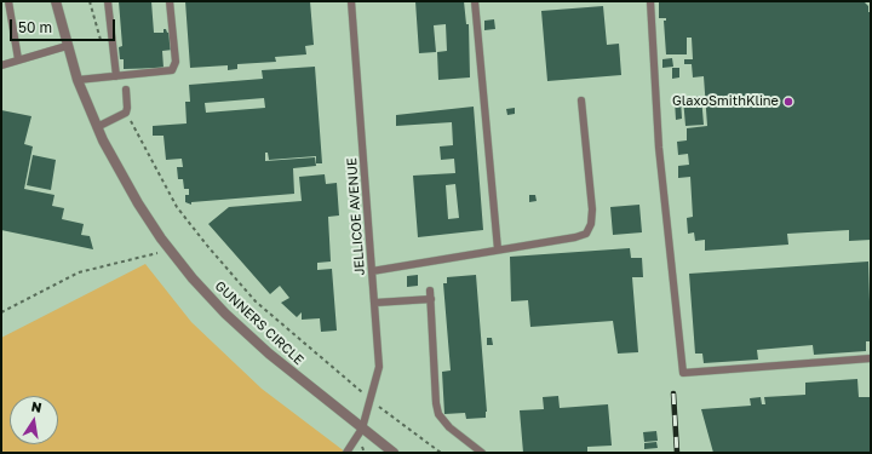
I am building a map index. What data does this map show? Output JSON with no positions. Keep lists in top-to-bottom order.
{
  "streets": {
    "street": ["GUNNERS CIRCLE"],
    "lane": ["JELLICOE AVENUE"]
  },
  "crossings": [
    ["JELLICOE AVENUE", "GUNNERS CIRCLE"]
  ],
  "places": ["GlaxoSmithKline"],
  "scale_bar": "50 m",
  "north": "top"
}
